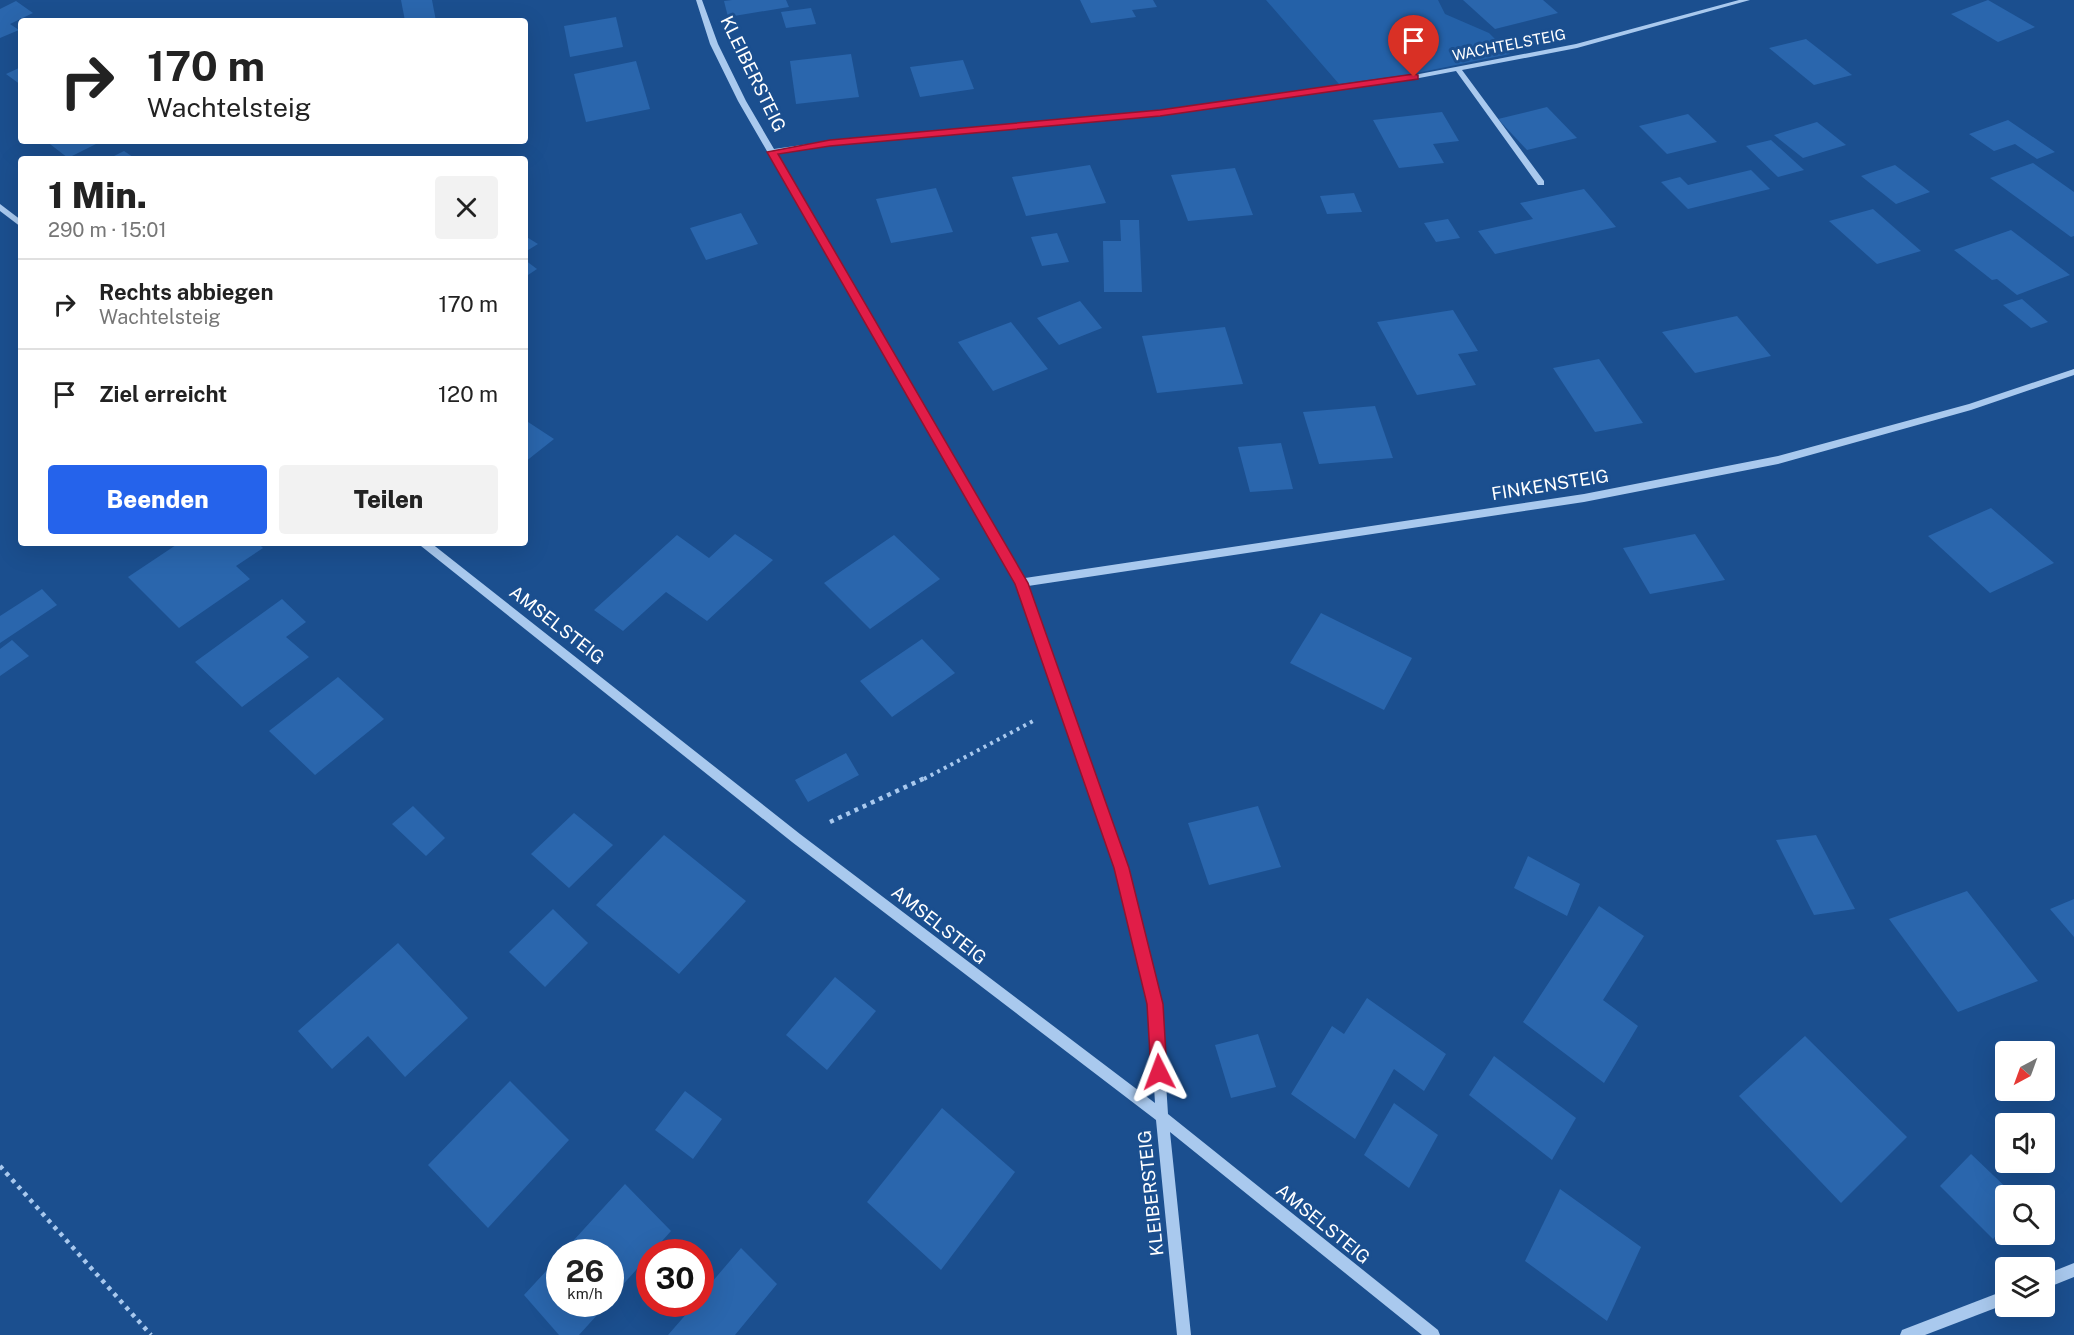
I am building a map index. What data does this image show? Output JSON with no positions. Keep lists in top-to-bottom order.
{
  "streets": {
    "street": [
      "WACHTELSTEIG",
      "KLEIBERSTEIG",
      "FINKENSTEIG",
      "AMSELSTEIG"
    ]
  },
  "crossings": [
    ["WACHTELSTEIG", "KLEIBERSTEIG"],
    ["KLEIBERSTEIG", "FINKENSTEIG"],
    ["KLEIBERSTEIG", "AMSELSTEIG"]
  ],
  "north": "bottom left",
  "page": {
    "turn": ["170 m", "Wachtelsteig"],
    "heading": ["1 Min.", "290 m · 15:01"],
    "list": [
      {
        "name": "Rechts abbiegen",
        "note": "Wachtelsteig",
        "value": "170 m"
      },
      {
        "name": "Ziel erreicht",
        "value": "120 m"
      }
    ],
    "buttons": ["Beenden", "Teilen"],
    "speed": "26 km/h",
    "limit": "30"
  }
}
